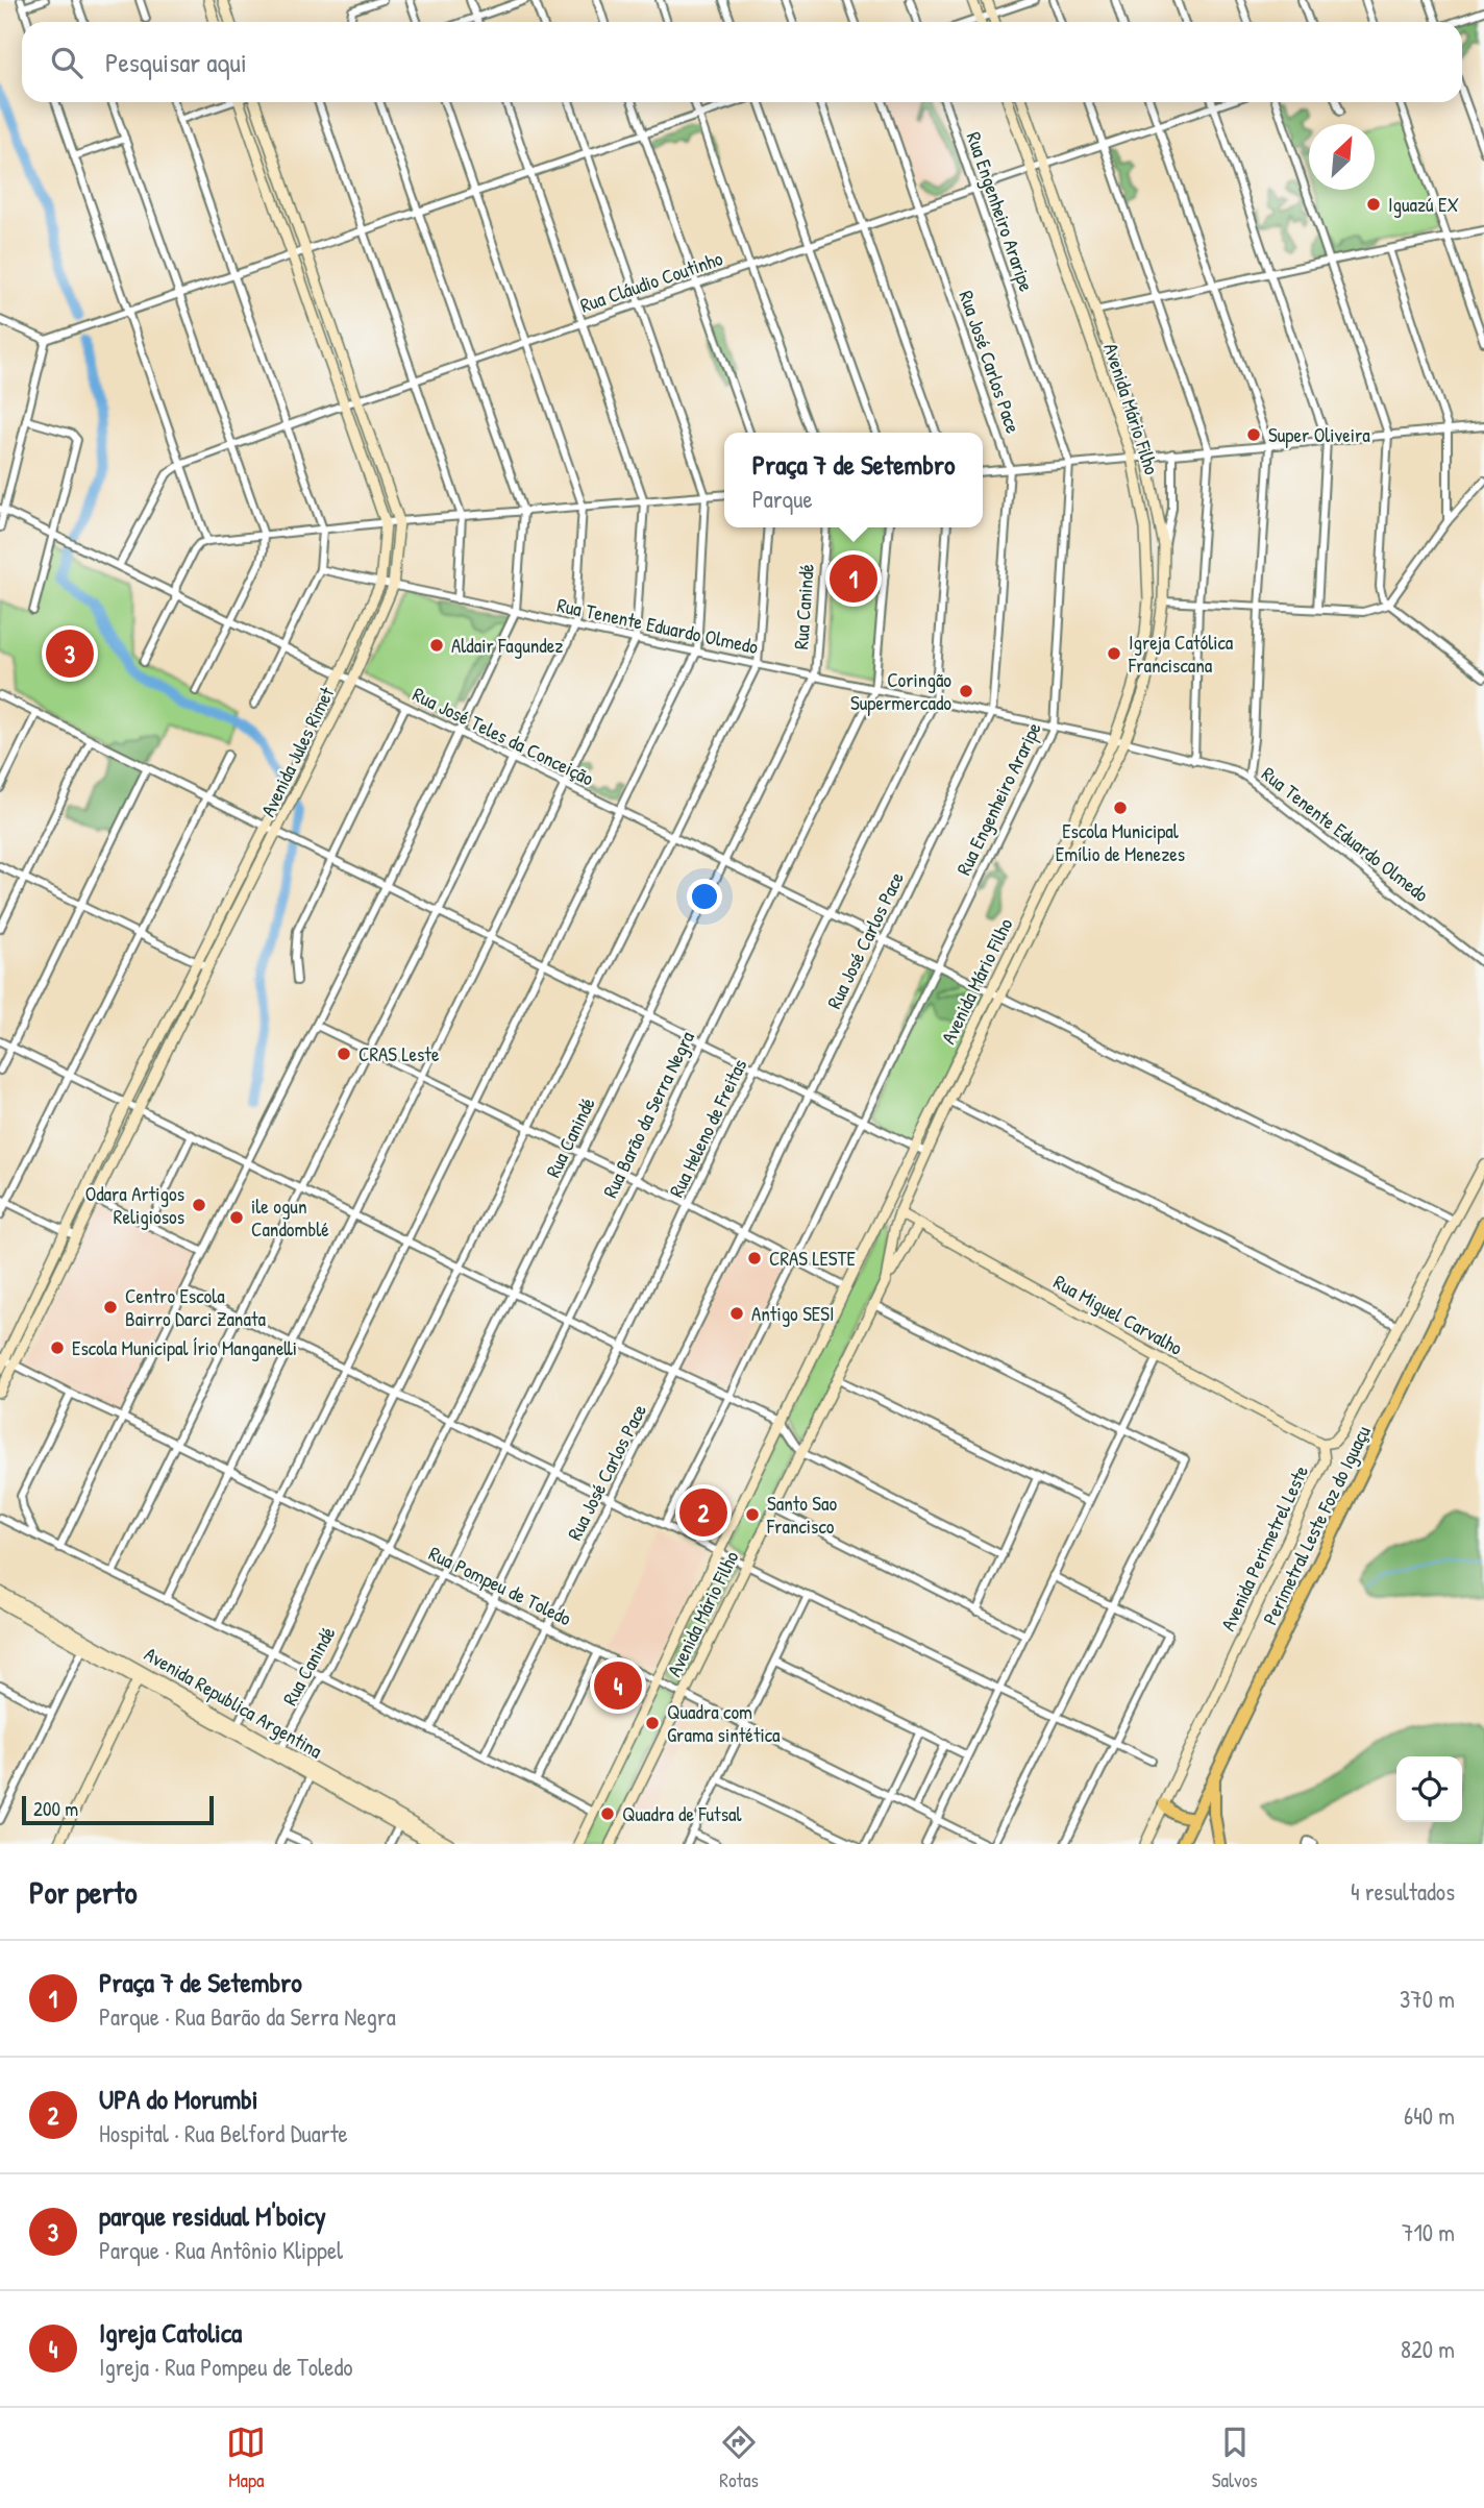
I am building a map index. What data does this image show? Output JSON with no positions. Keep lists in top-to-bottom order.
{
  "streets": {
    "highway": ["Perimetral Leste Foz do Iguaçu"],
    "main road": [
      "Avenida Mário Filho",
      "Avenida Jules Rimet",
      "Rua Miguel Carvalho",
      "Avenida Perimetrel Leste",
      "Avenida Republica Argentina"
    ],
    "street": [
      "Rua Engenheiro Araripe",
      "Rua Cláudio Coutinho",
      "Rua José Carlos Pace",
      "Rua Canindé",
      "Rua Tenente Eduardo Olmedo",
      "Rua José Teles da Conceição",
      "Rua Barão da Serra Negra",
      "Rua Heleno de Freitas",
      "Rua Pompeu de Toledo"
    ]
  },
  "crossings": [
    ["Rua Engenheiro Araripe", "Rua Cláudio Coutinho"],
    ["Rua Engenheiro Araripe", "Rua Tenente Eduardo Olmedo"],
    ["Rua Engenheiro Araripe", "Rua José Teles da Conceição"],
    ["Rua Cláudio Coutinho", "Rua José Carlos Pace"],
    ["Rua Cláudio Coutinho", "Avenida Mário Filho"],
    ["Rua Cláudio Coutinho", "Avenida Jules Rimet"],
    ["Rua José Carlos Pace", "Rua Tenente Eduardo Olmedo"],
    ["Rua José Carlos Pace", "Rua José Teles da Conceição"],
    ["Rua José Carlos Pace", "Rua Pompeu de Toledo"],
    ["Avenida Mário Filho", "Rua Tenente Eduardo Olmedo"],
    ["Avenida Mário Filho", "Rua José Teles da Conceição"],
    ["Avenida Mário Filho", "Rua Miguel Carvalho"],
    ["Avenida Mário Filho", "Rua Pompeu de Toledo"],
    ["Rua Canindé", "Rua Tenente Eduardo Olmedo"],
    ["Rua Canindé", "Rua José Teles da Conceição"],
    ["Rua Canindé", "Rua Pompeu de Toledo"],
    ["Rua Canindé", "Avenida Republica Argentina"],
    ["Rua Tenente Eduardo Olmedo", "Avenida Jules Rimet"],
    ["Rua Tenente Eduardo Olmedo", "Rua Barão da Serra Negra"],
    ["Rua Tenente Eduardo Olmedo", "Rua Heleno de Freitas"],
    ["Rua José Teles da Conceição", "Avenida Jules Rimet"],
    ["Rua José Teles da Conceição", "Rua Barão da Serra Negra"],
    ["Rua José Teles da Conceição", "Rua Heleno de Freitas"],
    ["Rua José Teles da Conceição", "Avenida Perimetrel Leste"],
    ["Avenida Jules Rimet", "Rua Pompeu de Toledo"],
    ["Rua Barão da Serra Negra", "Rua Pompeu de Toledo"],
    ["Rua Heleno de Freitas", "Rua Pompeu de Toledo"],
    ["Rua Miguel Carvalho", "Avenida Perimetrel Leste"]
  ],
  "places": [
    "Iguazú EX",
    "Super Oliveira",
    "Aldair Fagundez",
    "Igreja Católica Franciscana",
    "Coringão Supermercado",
    "Escola Municipal Emílio de Menezes",
    "CRAS Leste",
    "Odara Artigos Religiosos",
    "ile ogun Candomblé",
    "CRAS LESTE",
    "Centro Escola Bairro Darci Zanata",
    "Antigo SESI",
    "Escola Municipal Írio Manganelli",
    "Santo Sao Francisco",
    "Quadra com Grama sintética",
    "Quadra de Futsal"
  ],
  "scale_bar": "200 m",
  "north": "top right",
  "page": {
    "search": "Pesquisar aqui",
    "popup": ["Praça 7 de Setembro", "Parque"],
    "pins": [
      "1",
      "3",
      "2",
      "4"
    ],
    "scale": "200 m",
    "heading": ["Por perto", "4 resultados"],
    "list": [
      {
        "mark": "1",
        "name": "Praça 7 de Setembro",
        "note": "Parque · Rua Barão da Serra Negra",
        "value": "370 m"
      },
      {
        "mark": "2",
        "name": "UPA do Morumbi",
        "note": "Hospital · Rua Belford Duarte",
        "value": "640 m"
      },
      {
        "mark": "3",
        "name": "parque residual M'boicy",
        "note": "Parque · Rua Antônio Klippel",
        "value": "710 m"
      },
      {
        "mark": "4",
        "name": "Igreja Catolica",
        "note": "Igreja · Rua Pompeu de Toledo",
        "value": "820 m"
      }
    ],
    "nav": ["Mapa", "Rotas", "Salvos"]
  }
}
